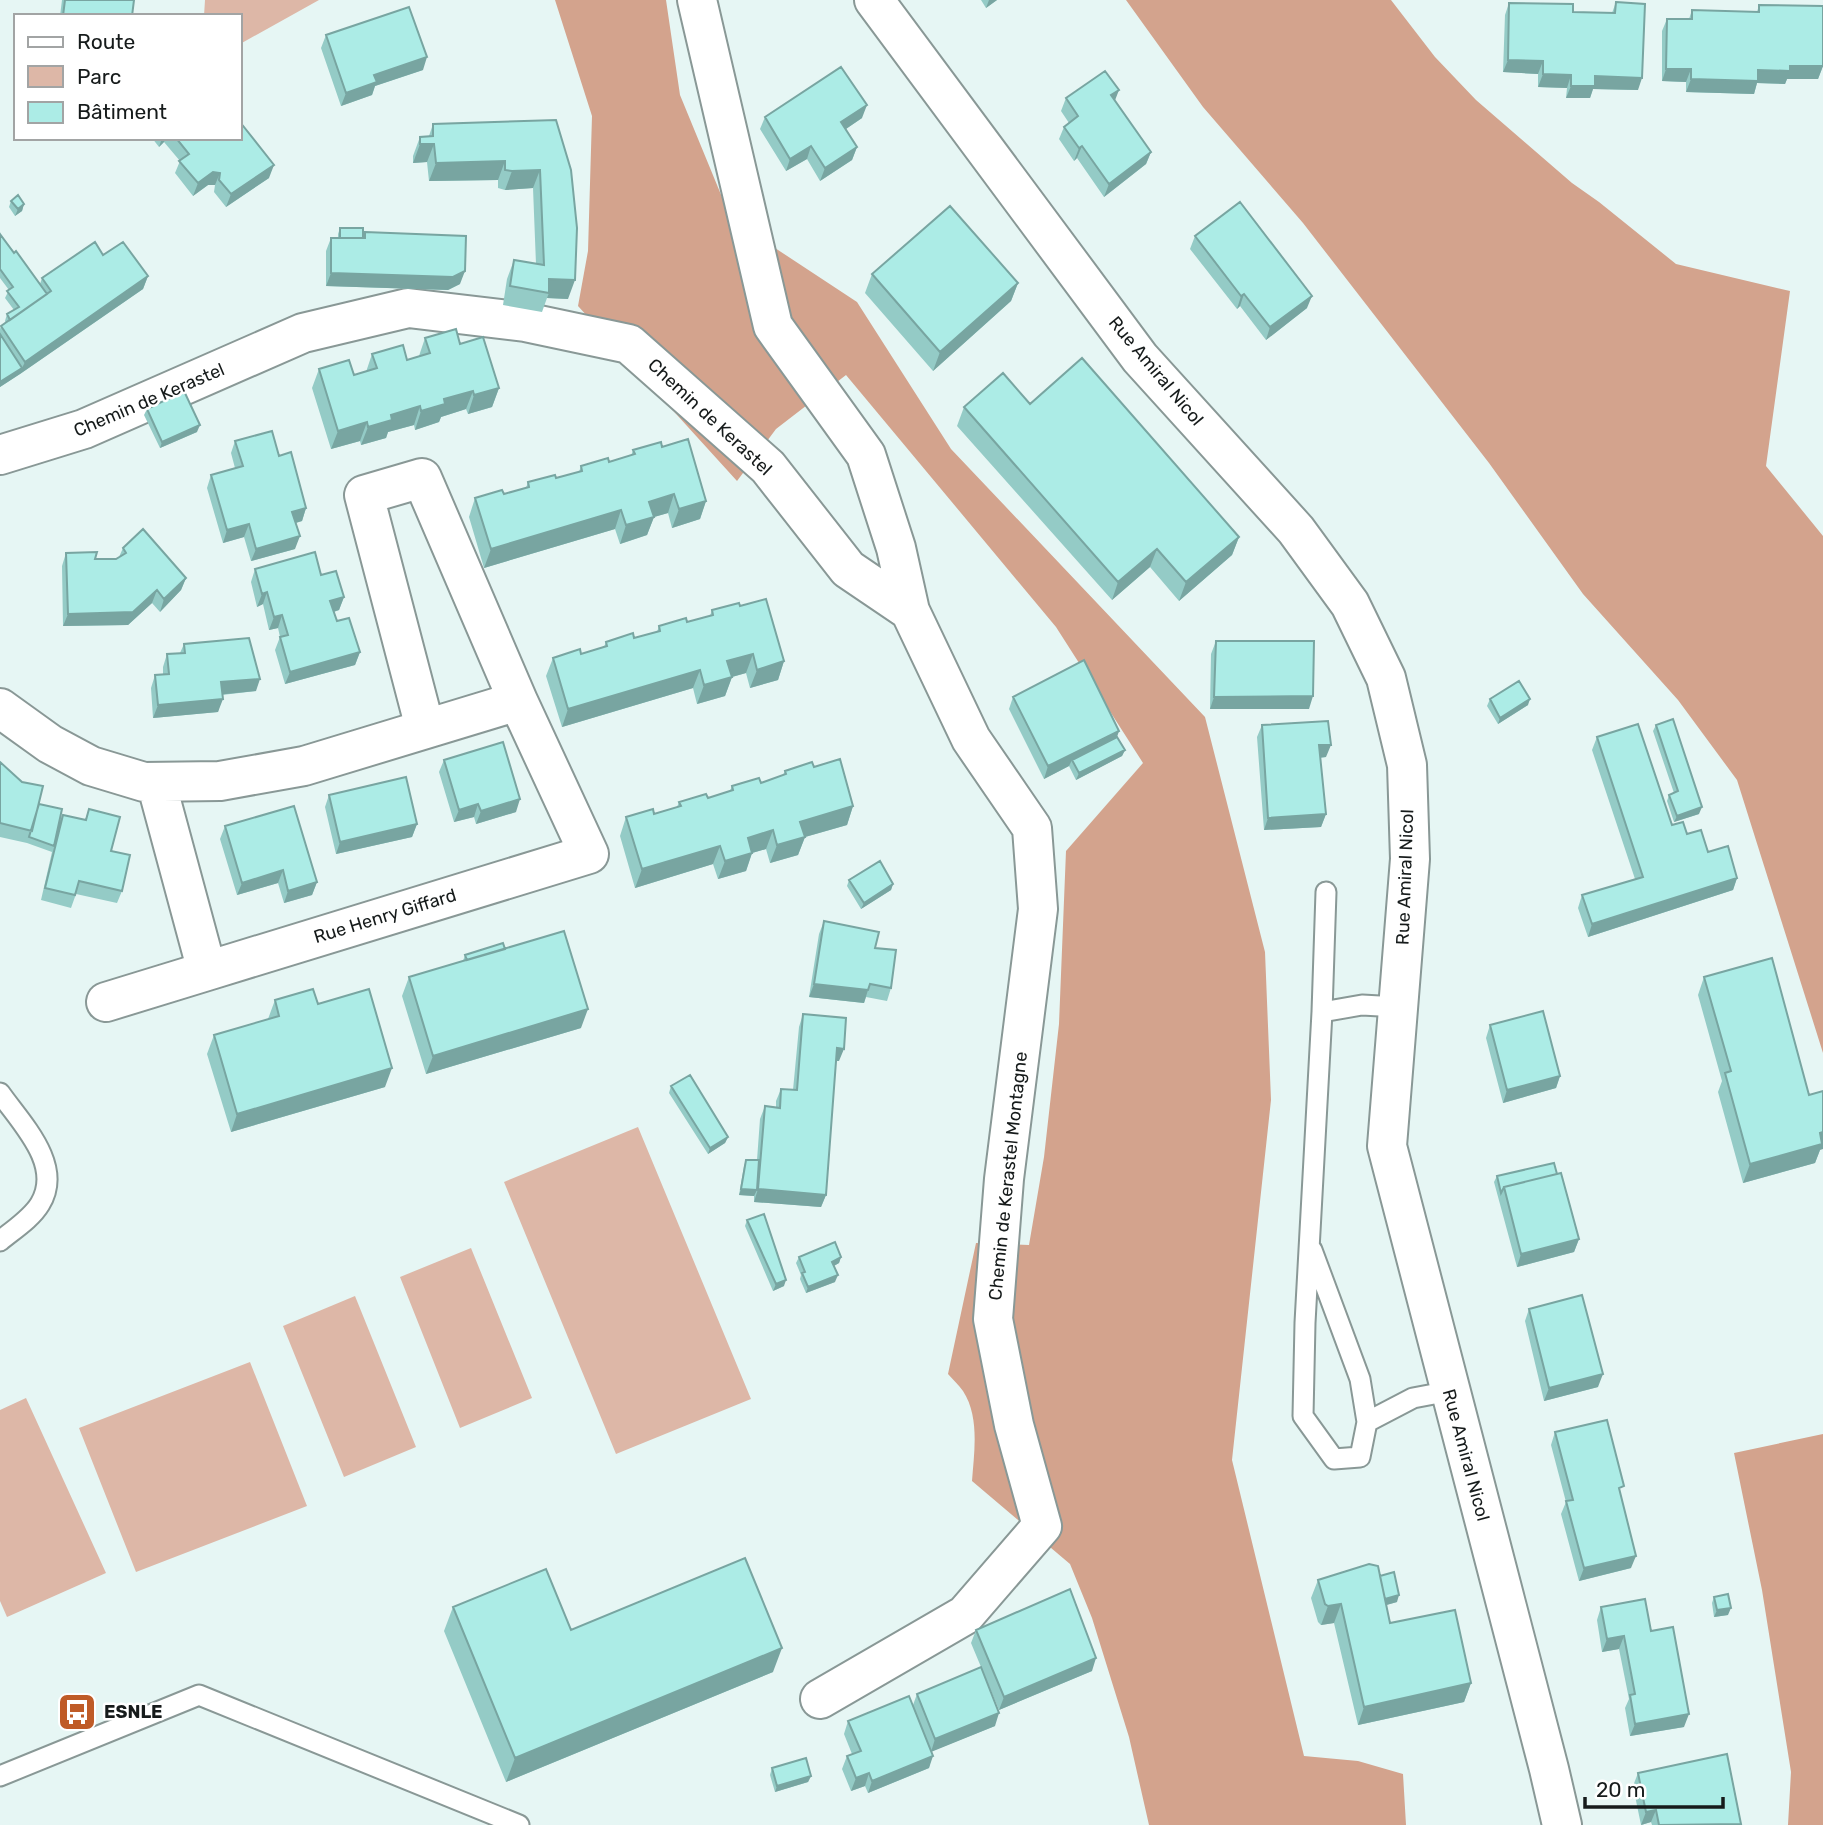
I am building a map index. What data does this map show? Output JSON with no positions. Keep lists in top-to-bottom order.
{
  "streets": {
    "street": [
      "Rue Amiral Nicol",
      "Chemin de Kerastel",
      "Rue Henry Giffard",
      "Chemin de Kerastel Montagne"
    ]
  },
  "crossings": [
    ["Chemin de Kerastel", "Chemin de Kerastel Montagne"]
  ],
  "places": {
    "bus stop": ["ESNLE"]
  },
  "legend": ["Route", "Parc", "Bâtiment"],
  "scale_bar": "20 m"
}
